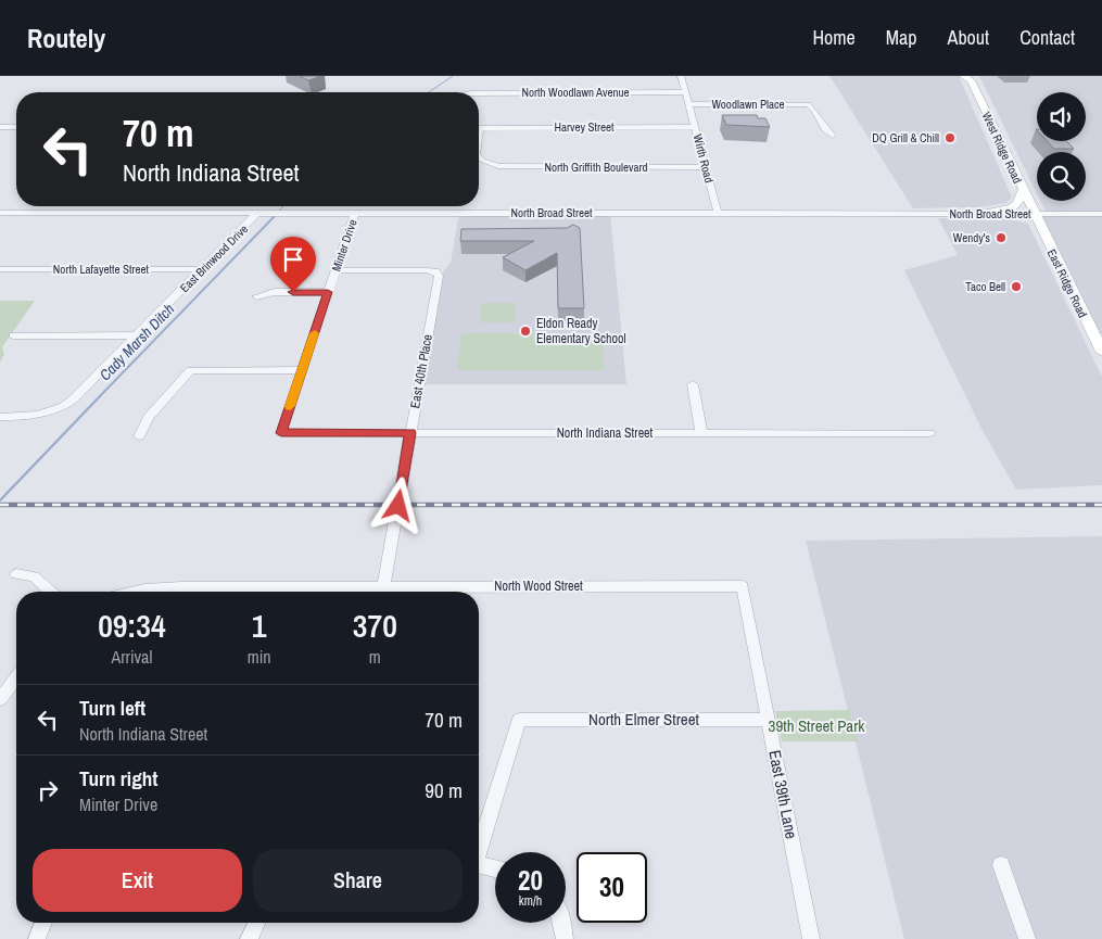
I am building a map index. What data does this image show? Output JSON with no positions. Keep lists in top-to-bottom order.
{
  "streets": {
    "main road": ["West Ridge Road", "East Ridge Road"],
    "street": [
      "North Woodlawn Avenue",
      "Woodlawn Place",
      "Harvey Street",
      "Wirth Road",
      "North Griffith Boulevard",
      "North Broad Street",
      "Minter Drive",
      "East Brinwood Drive",
      "North Lafayette Street",
      "East 40th Place",
      "North Indiana Street",
      "North Wood Street",
      "North Elmer Street",
      "East 39th Lane"
    ]
  },
  "crossings": [
    ["North Woodlawn Avenue", "Wirth Road"],
    ["Woodlawn Place", "Wirth Road"],
    ["Harvey Street", "Wirth Road"],
    ["West Ridge Road", "North Broad Street"],
    ["West Ridge Road", "East Ridge Road"],
    ["Wirth Road", "North Griffith Boulevard"],
    ["Wirth Road", "North Broad Street"],
    ["North Broad Street", "Minter Drive"],
    ["North Broad Street", "East Brinwood Drive"],
    ["North Broad Street", "East Ridge Road"],
    ["Minter Drive", "East 40th Place"],
    ["Minter Drive", "North Indiana Street"],
    ["East Brinwood Drive", "North Lafayette Street"],
    ["East 40th Place", "North Indiana Street"],
    ["North Wood Street", "East 39th Lane"],
    ["North Elmer Street", "East 39th Lane"]
  ],
  "water": ["Cady Marsh Ditch"],
  "parks": ["39th Street Park"],
  "places": [
    "DQ Grill & Chill",
    "Wendy's",
    "Taco Bell",
    "Eldon Ready Elementary School"
  ],
  "page": {
    "header": "Routely",
    "nav": [
      "Home",
      "Map",
      "About",
      "Contact"
    ],
    "turn": ["70 m", "North Indiana Street"],
    "eta": [
      "09:34",
      "Arrival",
      "1",
      "min",
      "370",
      "m"
    ],
    "list": [
      {
        "name": "Turn left",
        "note": "North Indiana Street",
        "value": "70 m"
      },
      {
        "name": "Turn right",
        "note": "Minter Drive",
        "value": "90 m"
      }
    ],
    "buttons": ["Exit", "Share"],
    "speed": "20 km/h",
    "limit": "30"
  }
}
